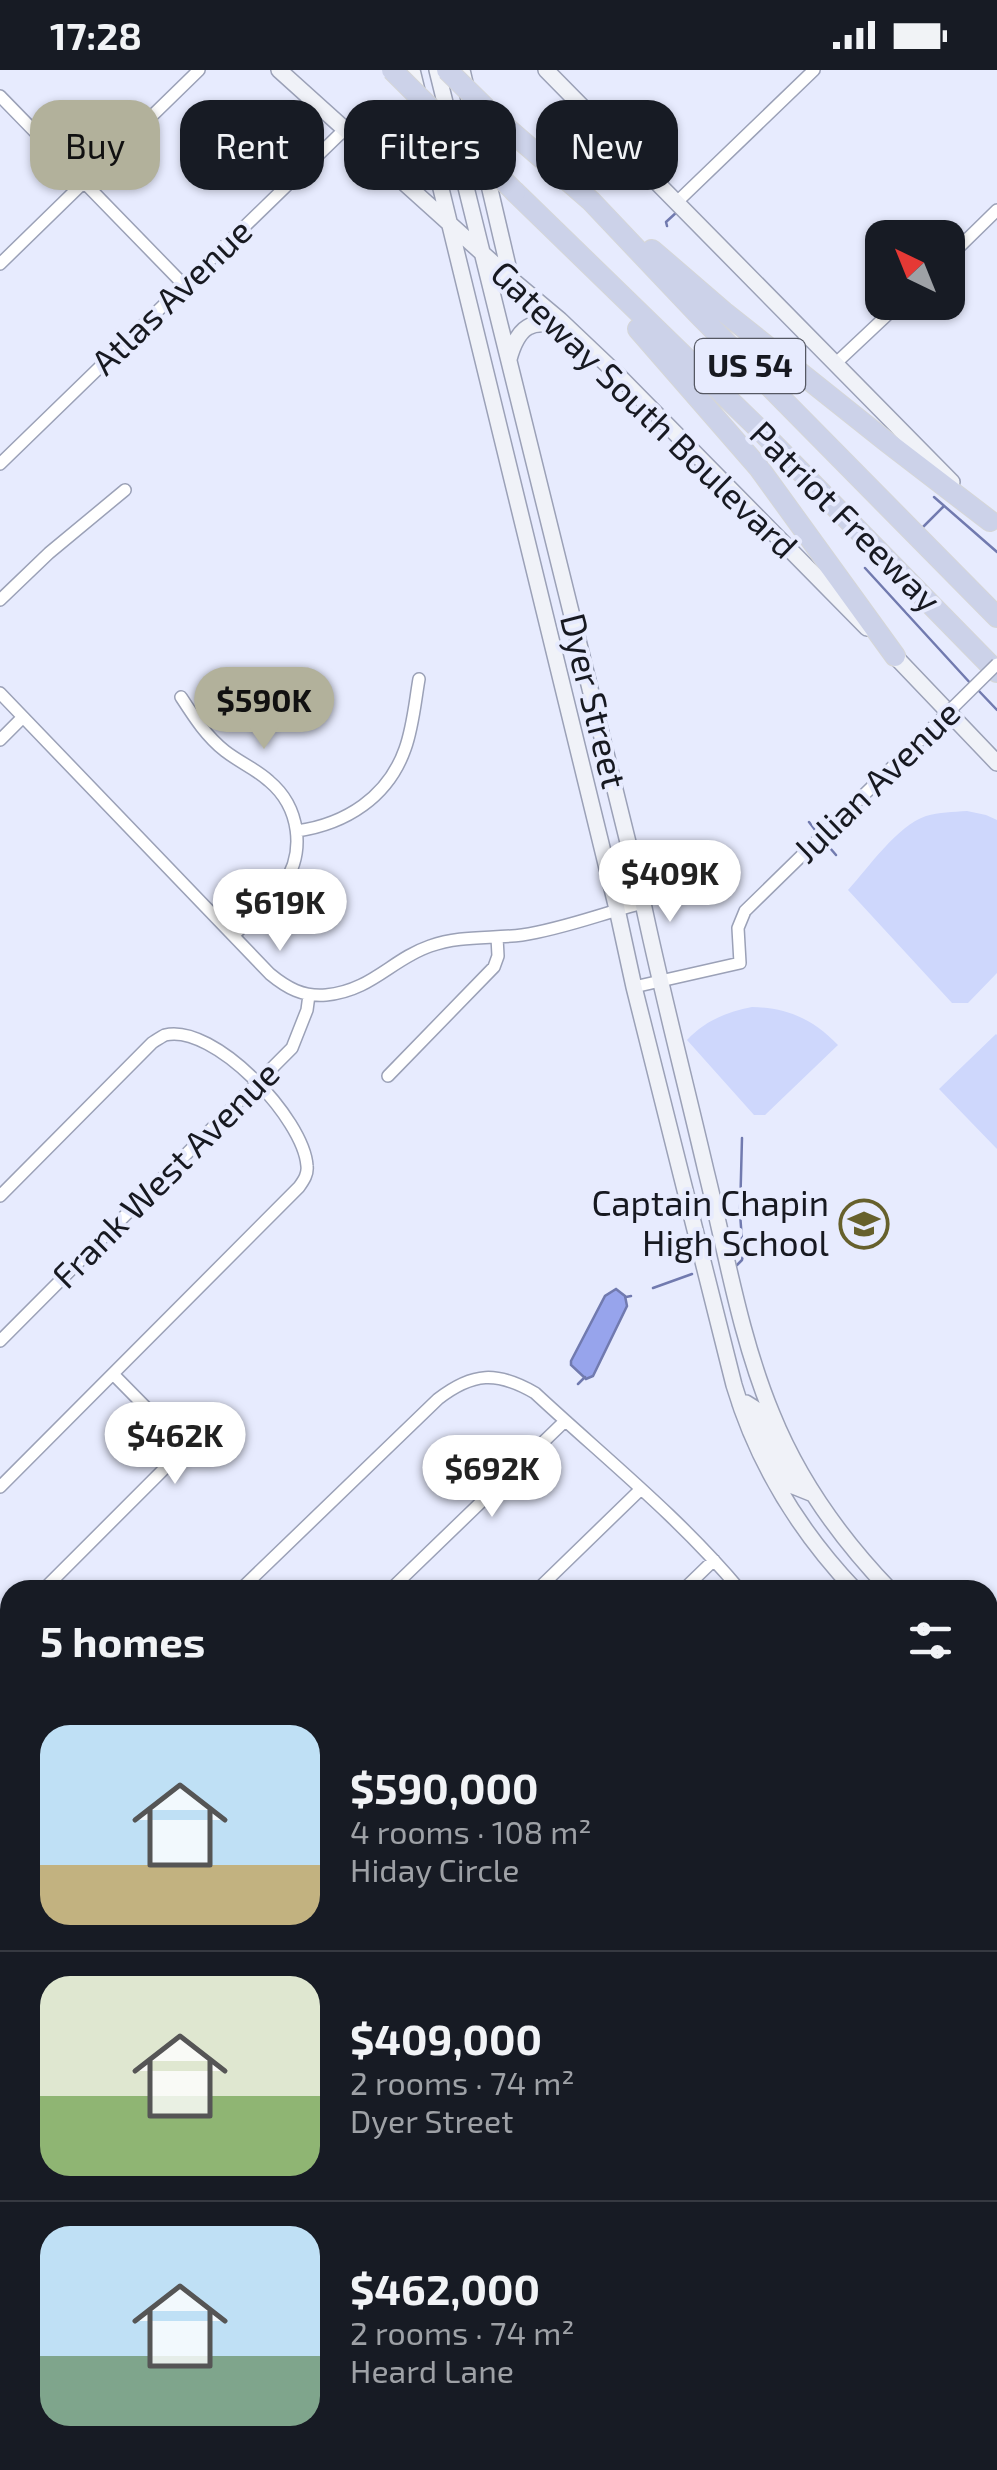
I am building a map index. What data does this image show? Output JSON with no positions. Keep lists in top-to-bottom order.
{
  "streets": {
    "highway": ["US 54", "Patriot Freeway"],
    "main road": ["Gateway South Boulevard", "Dyer Street"],
    "street": ["Atlas Avenue", "Julian Avenue", "Frank West Avenue"]
  },
  "crossings": [
    ["Atlas Avenue", "Gateway South Boulevard"],
    ["Gateway South Boulevard", "Dyer Street"],
    ["Patriot Freeway", "Julian Avenue"],
    ["Dyer Street", "Julian Avenue"]
  ],
  "places": {
    "school or university": ["Captain Chapin High School"]
  },
  "north": "top left",
  "page": {
    "status": "17:28",
    "chip": [
      "Buy",
      "Rent",
      "Filters",
      "New"
    ],
    "price": [
      "$590K",
      "$409K",
      "$619K",
      "$462K",
      "$692K"
    ],
    "heading": "5 homes",
    "list": [
      {
        "name": "$590,000",
        "note": "4 rooms · 108 m² · Hiday Circle"
      },
      {
        "name": "$409,000",
        "note": "2 rooms · 74 m² · Dyer Street"
      },
      {
        "name": "$462,000",
        "note": "2 rooms · 74 m² · Heard Lane"
      }
    ]
  }
}
